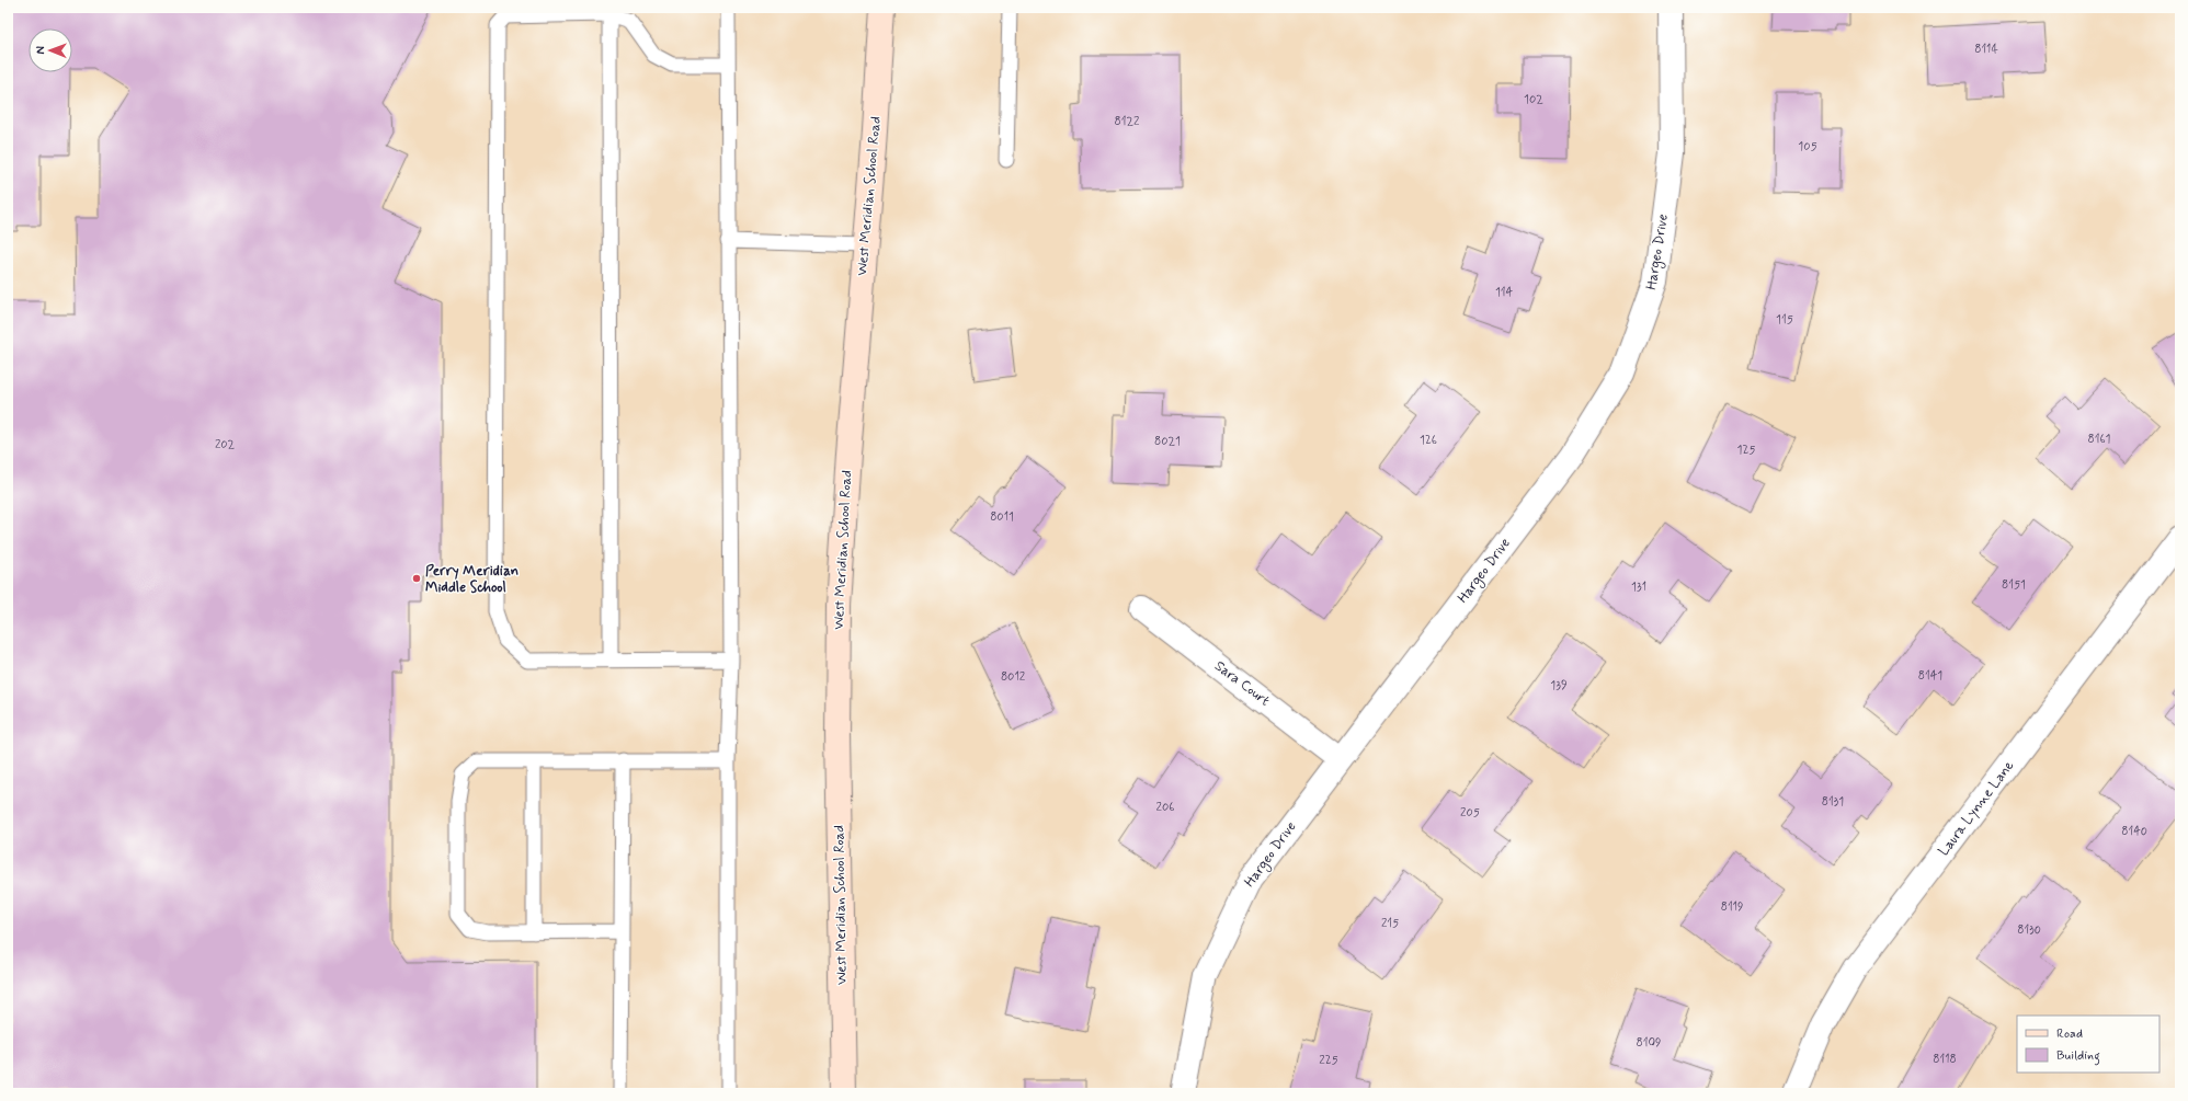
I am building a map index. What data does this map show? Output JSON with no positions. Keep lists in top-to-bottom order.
{
  "streets": {
    "main road": ["West Meridian School Road"],
    "street": ["Hargeo Drive", "Sara Court", "Laura Lynne Lane"]
  },
  "crossings": [
    ["Hargeo Drive", "Sara Court"]
  ],
  "places": ["Perry Meridian Middle School"],
  "house_numbers": [
    "8114",
    "102",
    "8122",
    "105",
    "114",
    "115",
    "8161",
    "126",
    "8021",
    "202",
    "125",
    "8011",
    "8151",
    "131",
    "8141",
    "8012",
    "139",
    "8131",
    "206",
    "205",
    "8140",
    "8119",
    "215",
    "8130",
    "8109",
    "8118",
    "225"
  ],
  "legend": ["Road", "Building"],
  "north": "left"
}
